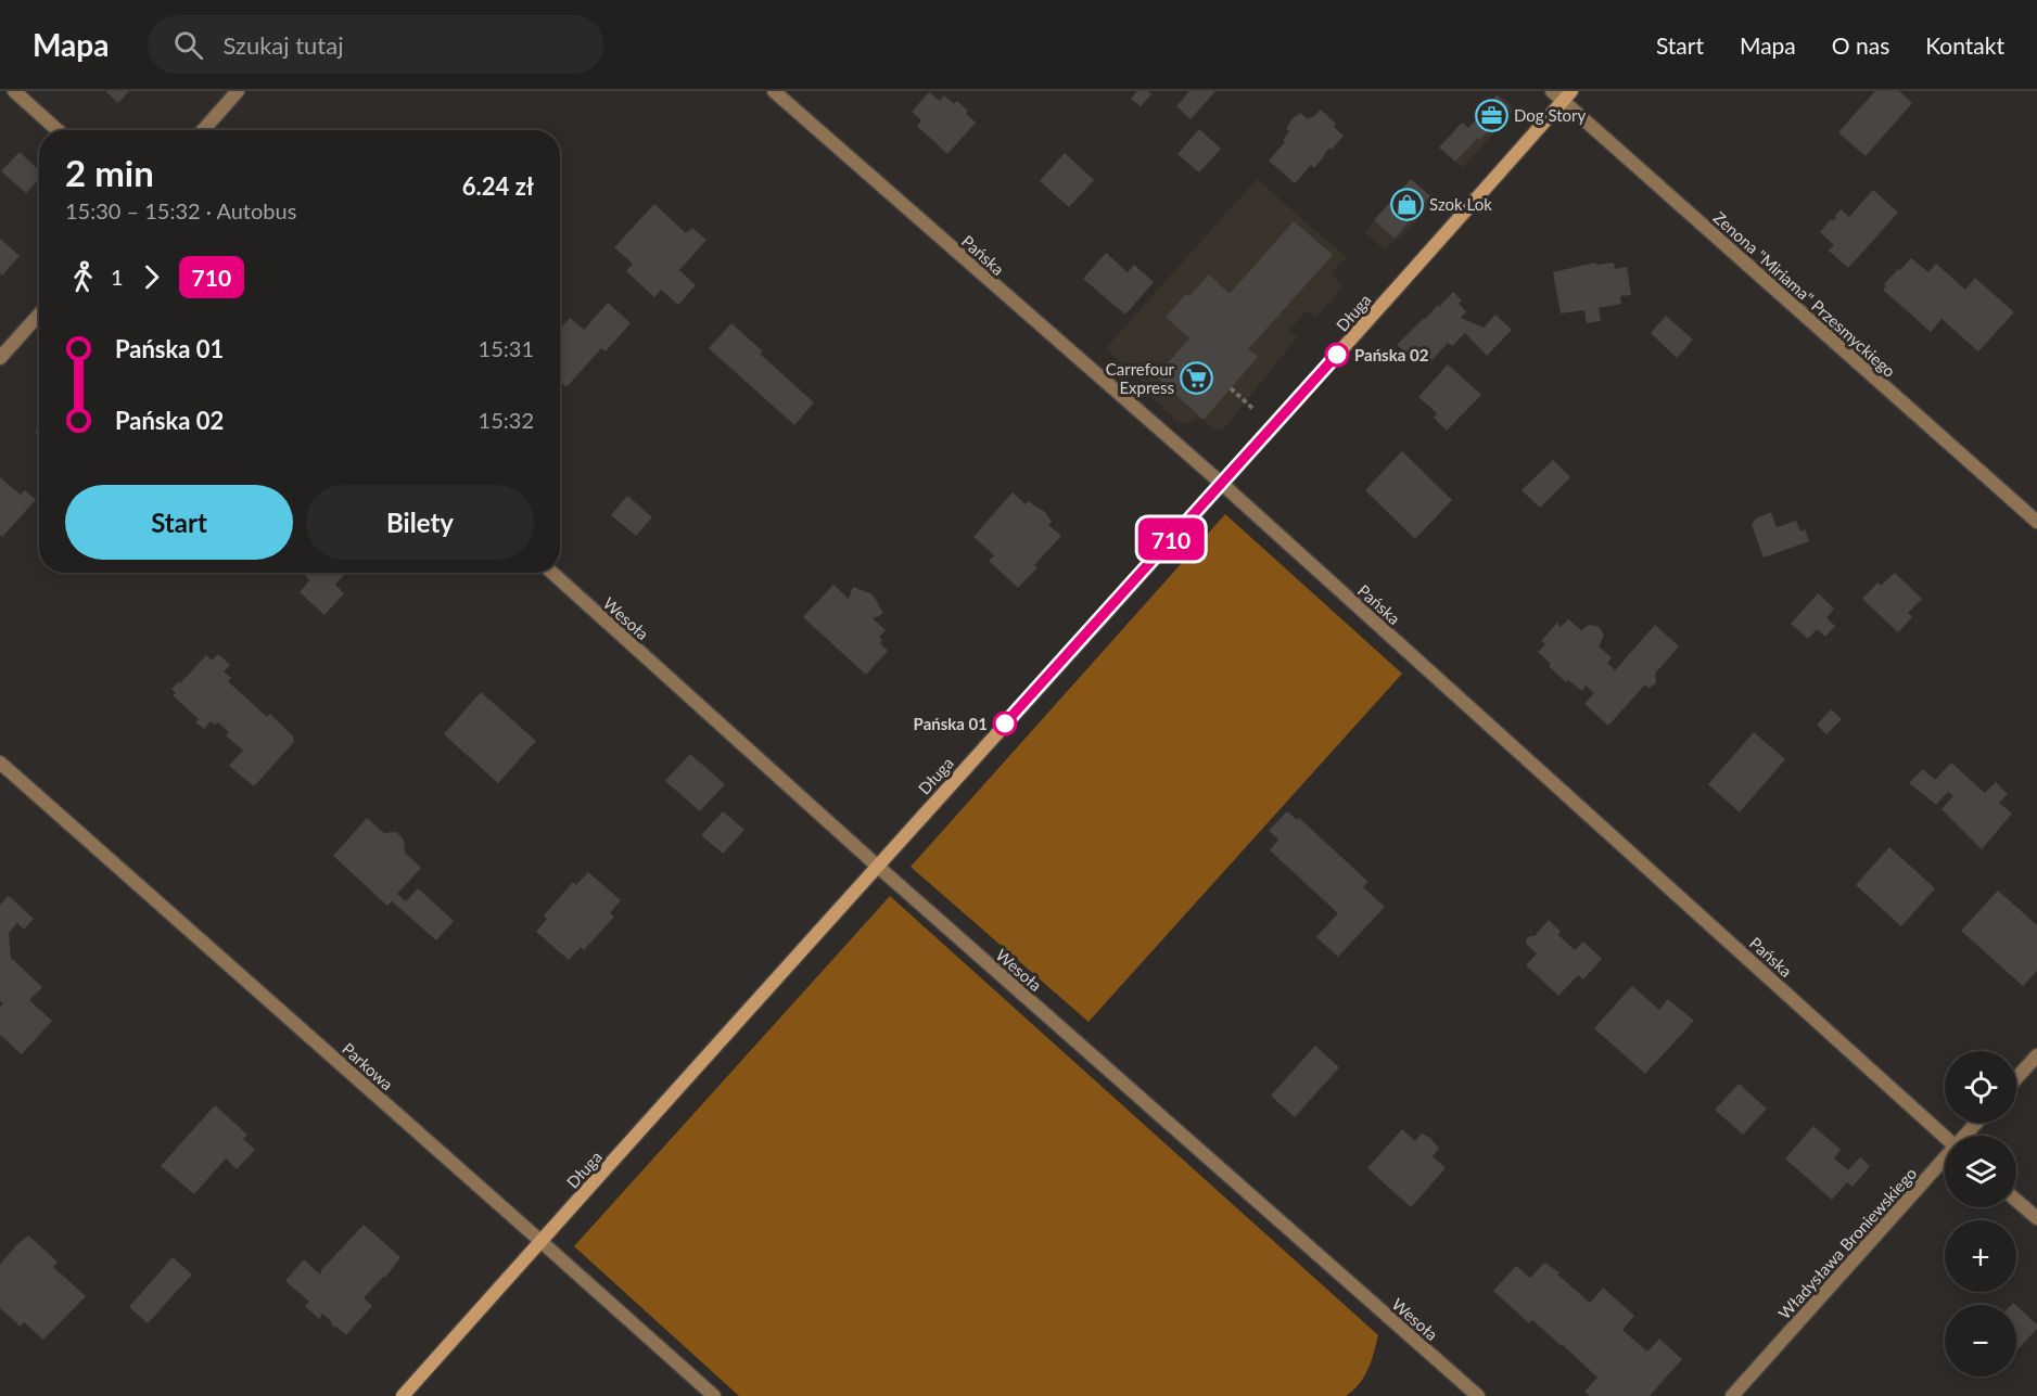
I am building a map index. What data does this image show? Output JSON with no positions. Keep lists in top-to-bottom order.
{
  "streets": {
    "street": [
      "Pańska",
      "Zenona \"Miriama\" Przesmyckiego",
      "Długa",
      "Wesoła",
      "Parkowa",
      "Władysława Broniewskiego"
    ]
  },
  "crossings": [
    ["Pańska", "Długa"],
    ["Zenona \"Miriama\" Przesmyckiego", "Długa"],
    ["Długa", "Wesoła"],
    ["Długa", "Parkowa"]
  ],
  "places": {
    "office": ["Dog Story"],
    "shop": ["Szok Lok"],
    "other": ["Pańska 02", "Pańska 01"],
    "supermarket": ["Carrefour Express"]
  },
  "lines": ["bus line 710"],
  "page": {
    "header": "Mapa",
    "search": "Szukaj tutaj",
    "nav": [
      "Start",
      "Mapa",
      "O nas",
      "Kontakt"
    ],
    "on_map": "710",
    "heading": ["2 min", "15:30 – 15:32 · Autobus", "6.24 zł"],
    "legs": ["1", "710"],
    "list": [
      {
        "name": "Pańska 01",
        "value": "15:31"
      },
      {
        "name": "Pańska 02",
        "value": "15:32"
      }
    ],
    "buttons": ["Start", "Bilety"],
    "map_buttons": ["+", "−"]
  }
}
